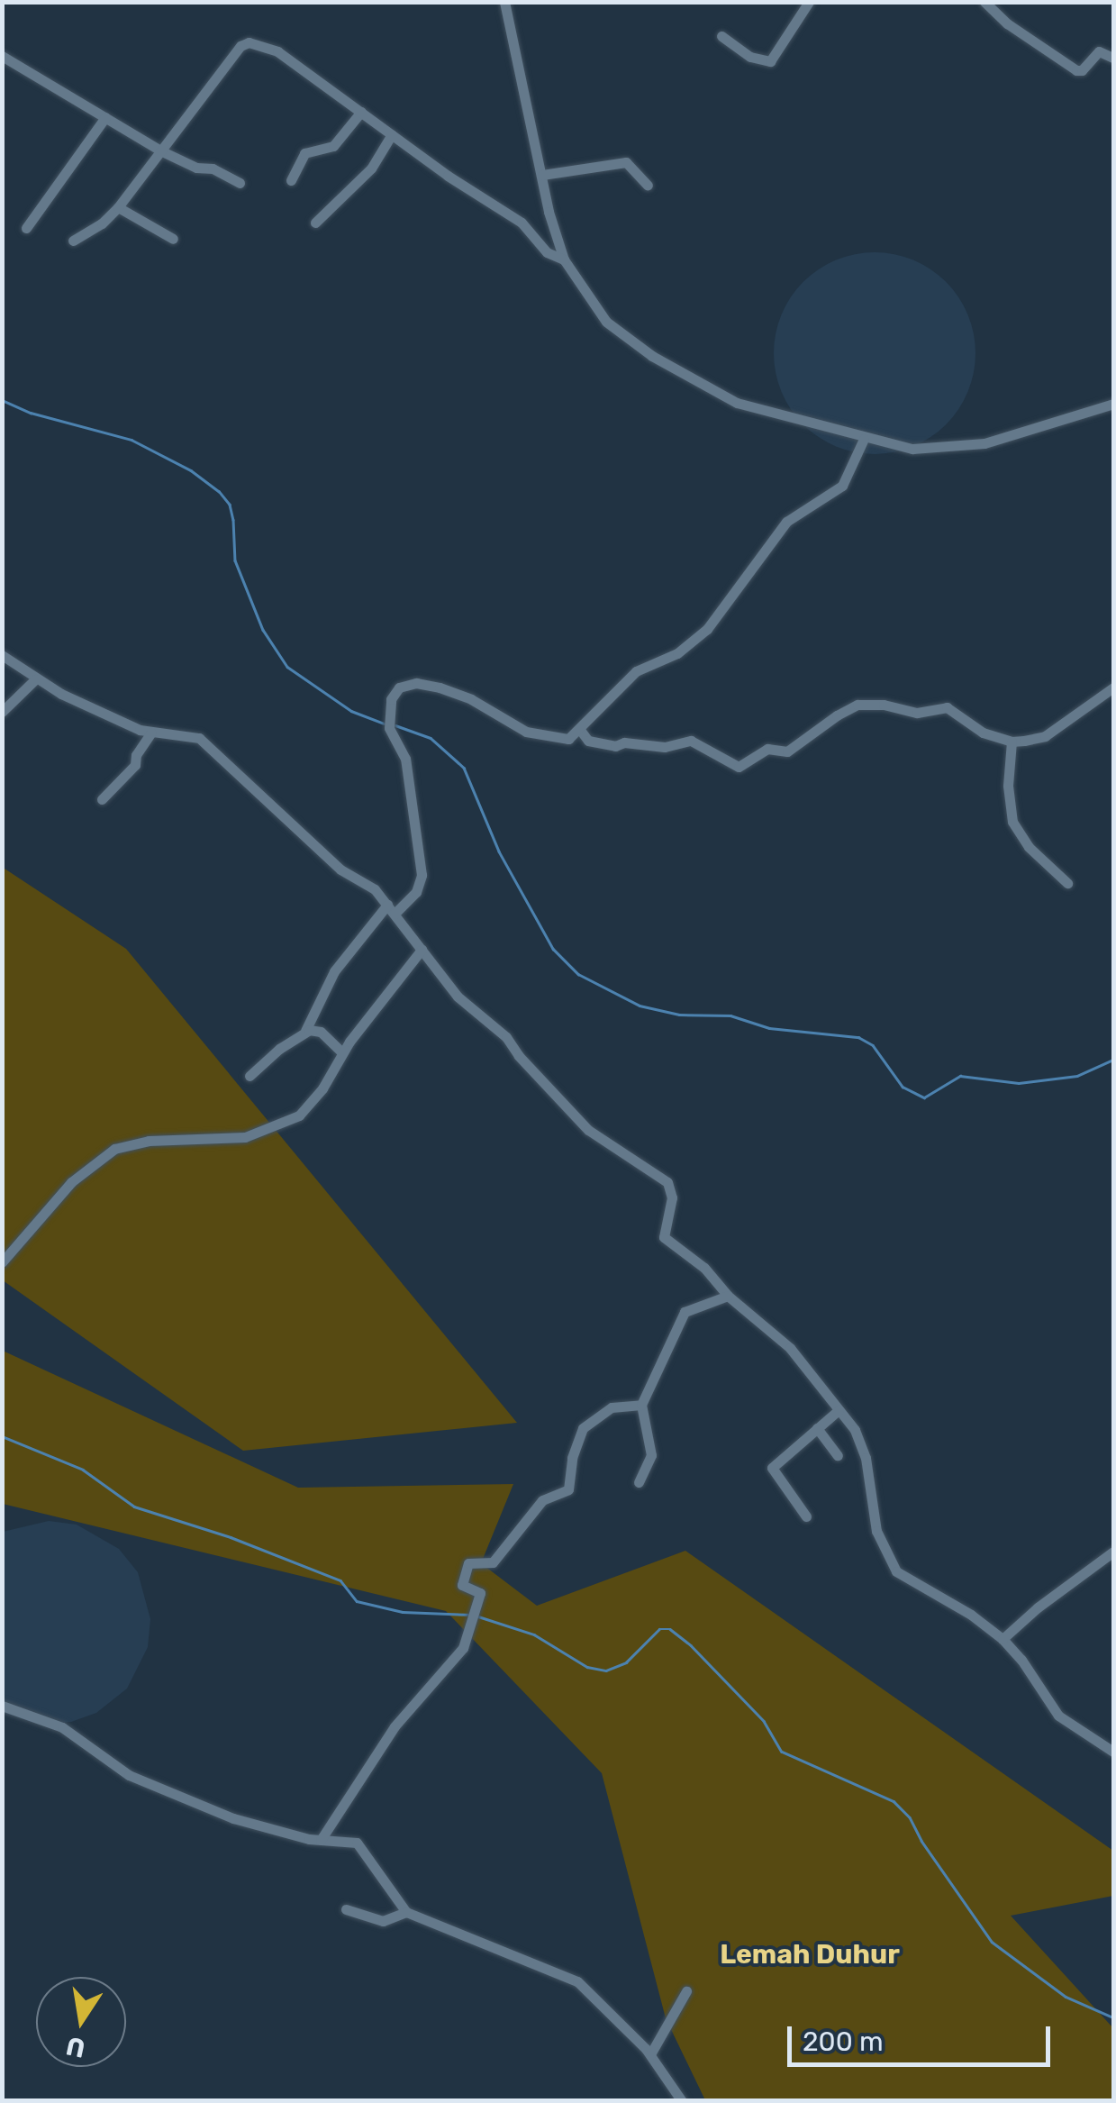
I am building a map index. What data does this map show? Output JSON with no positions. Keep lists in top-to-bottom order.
{
  "districts": ["Lemah Duhur"],
  "scale_bar": "200 m",
  "north": "bottom"
}
